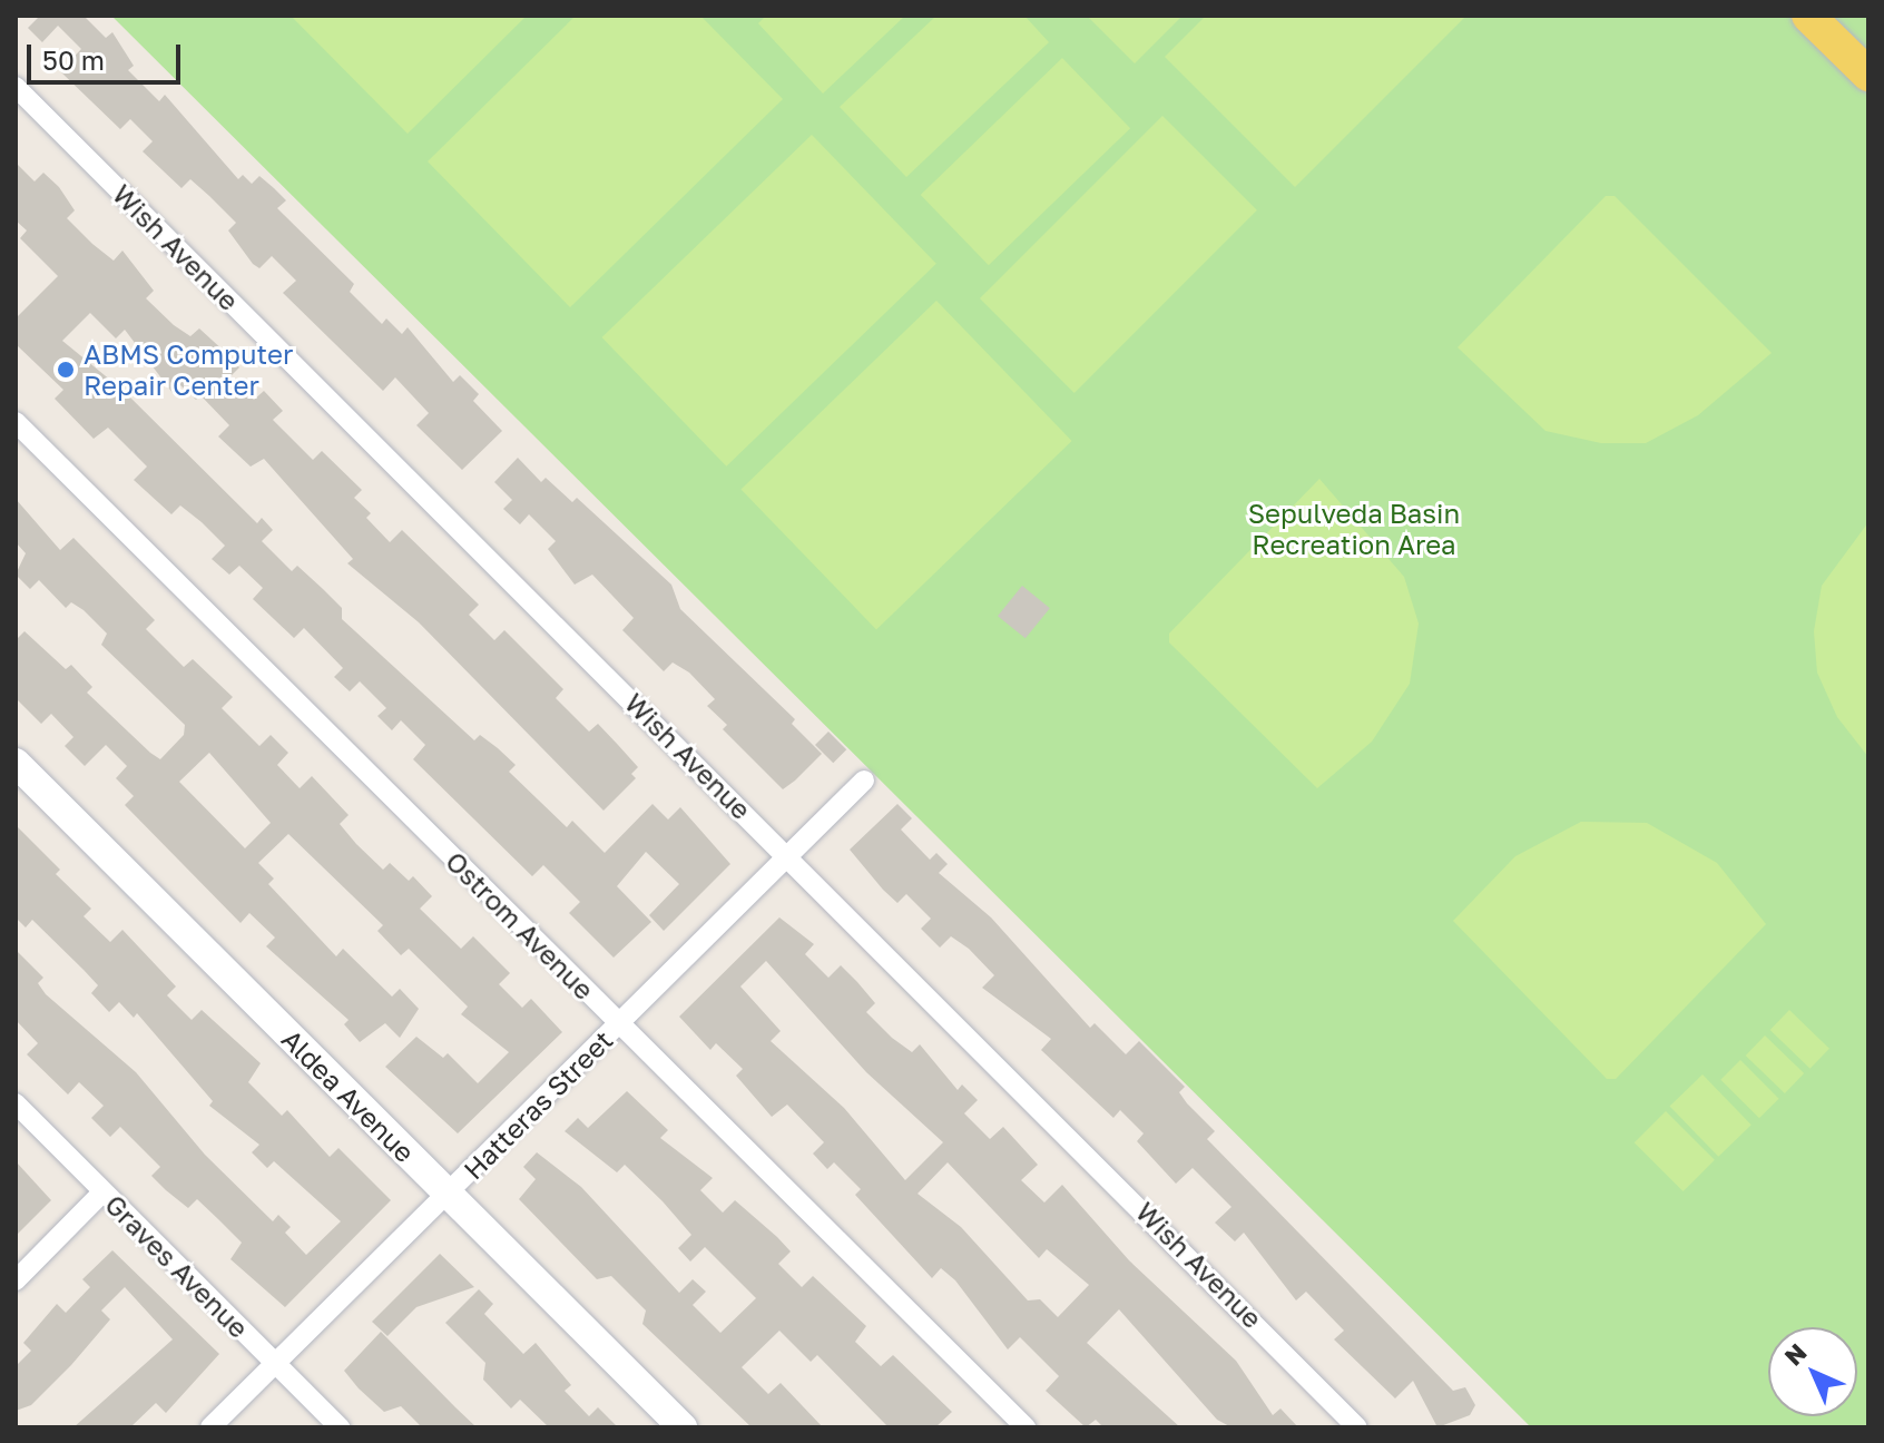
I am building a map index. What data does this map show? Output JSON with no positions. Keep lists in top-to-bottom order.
{
  "streets": {
    "street": [
      "Wish Avenue",
      "Ostrom Avenue",
      "Aldea Avenue",
      "Hatteras Street",
      "Graves Avenue"
    ]
  },
  "crossings": [
    ["Wish Avenue", "Hatteras Street"],
    ["Ostrom Avenue", "Hatteras Street"],
    ["Aldea Avenue", "Hatteras Street"],
    ["Hatteras Street", "Graves Avenue"]
  ],
  "parks": ["Sepulveda Basin Recreation Area"],
  "places": ["ABMS Computer Repair Center"],
  "scale_bar": "50 m",
  "north": "top left"
}
